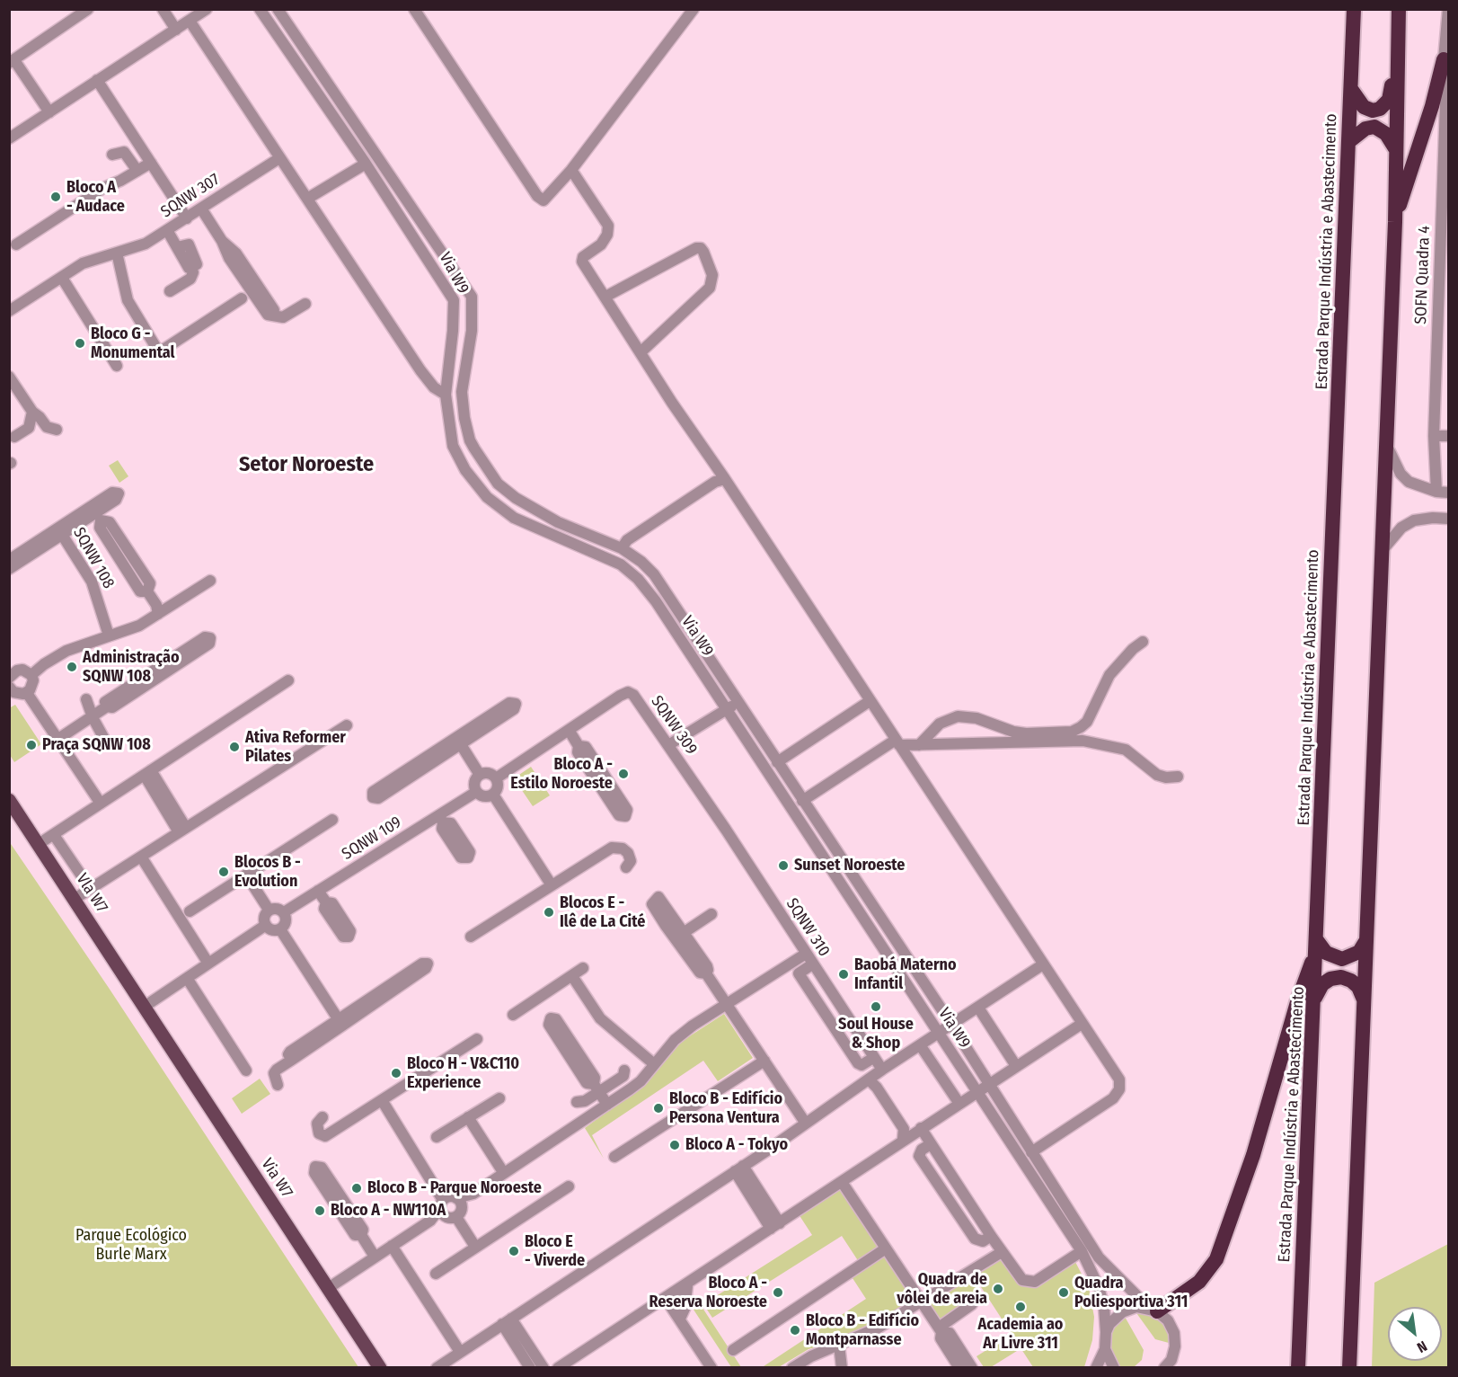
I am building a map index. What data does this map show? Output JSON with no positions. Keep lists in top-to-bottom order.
{
  "streets": {
    "highway": ["Estrada Parque Indústria e Abastecimento"],
    "main road": ["Vla W7", "Via W7"],
    "street": [
      "SQNW 307",
      "Via W9",
      "SOFN Quadra 4",
      "SQNW 108",
      "SQNW 309",
      "SQNW 109",
      "SQNW 310"
    ]
  },
  "crossings": [
    ["SQNW 309", "SQNW 109"],
    ["SQNW 309", "SQNW 310"],
    ["Vla W7", "Via W7"]
  ],
  "districts": ["Setor Noroeste"],
  "parks": ["Parque Ecológico Burle Marx"],
  "places": [
    "Bloco A - Audace",
    "Bloco G - Monumental",
    "Administração SQNW 108",
    "Praça SQNW 108",
    "Ativa Reformer Pilates",
    "Bloco A - Estilo Noroeste",
    "Sunset Noroeste",
    "Blocos B - Evolution",
    "Blocos E - Ilê de La Cité",
    "Baobá Materno Infantil",
    "Soul House & Shop",
    "Bloco H - V&C110 Experience",
    "Bloco B - Edifício Persona Ventura",
    "Bloco A - Tokyo",
    "Bloco B - Parque Noroeste",
    "Bloco A - NW110A",
    "Bloco E - Viverde",
    "Quadra de vôlei de areia",
    "Bloco A - Reserva Noroeste",
    "Quadra Poliesportiva 311",
    "Academia ao Ar Livre 311",
    "Bloco B - Edifício Montparnasse"
  ],
  "north": "bottom right"
}
